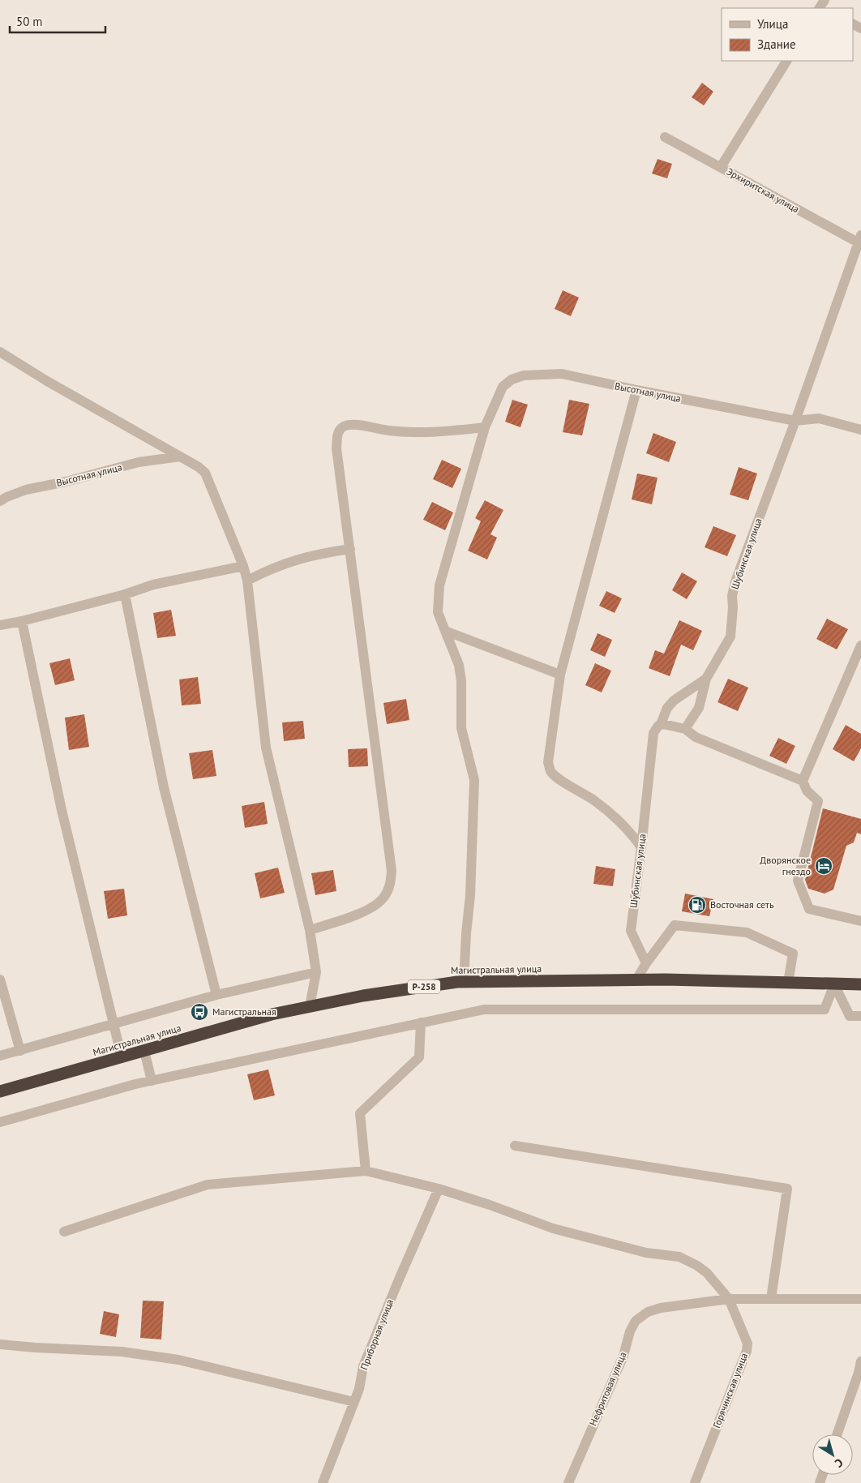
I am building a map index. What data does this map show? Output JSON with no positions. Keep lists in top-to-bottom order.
{
  "streets": {
    "highway": ["Магистральная улица", "Р-258"],
    "street": [
      "Эрхиритская улица",
      "Высотная улица",
      "Шубинская улица",
      "Приборная улица",
      "Нефритовая улица",
      "Горячинская улица"
    ]
  },
  "crossings": [
    ["Эрхиритская улица", "Шубинская улица"],
    ["Высотная улица", "Шубинская улица"],
    ["Приборная улица", "Горячинская улица"],
    ["Нефритовая улица", "Горячинская улица"]
  ],
  "places": {
    "hotel": ["Дворянское гнездо"],
    "fuel station": ["Восточная сеть"],
    "bus stop": ["Магистральная"]
  },
  "legend": ["Улица", "Здание"],
  "scale_bar": "50 m",
  "north": "bottom right"
}
